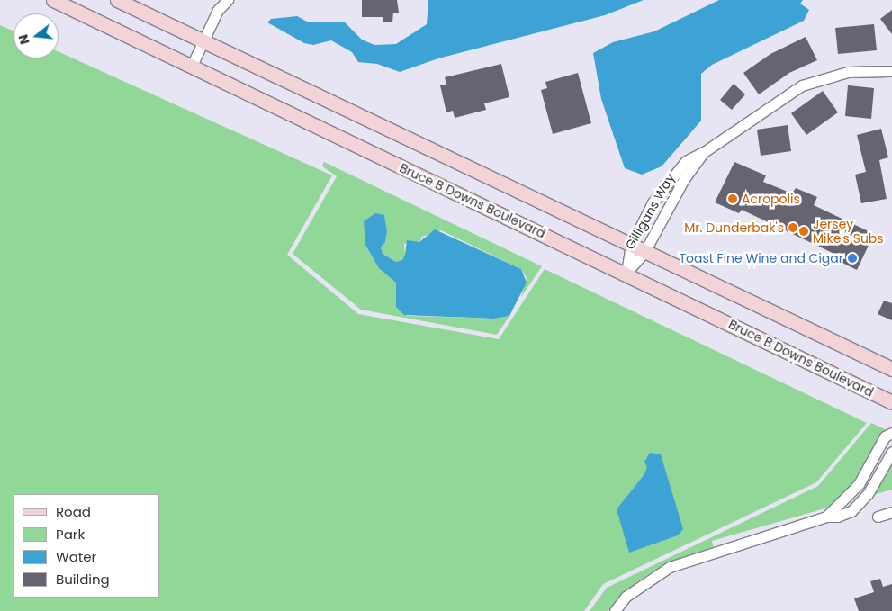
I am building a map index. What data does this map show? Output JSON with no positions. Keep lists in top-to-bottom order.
{
  "streets": {
    "main road": ["Bruce B Downs Boulevard"],
    "street": ["Gilligans Way"]
  },
  "crossings": [
    ["Bruce B Downs Boulevard", "Gilligans Way"]
  ],
  "places": [
    "Acropolis",
    "Mr. Dunderbak's",
    "Jersey Mike's Subs",
    "Toast Fine Wine and Cigar"
  ],
  "legend": [
    "Road",
    "Park",
    "Water",
    "Building"
  ],
  "north": "left"
}
